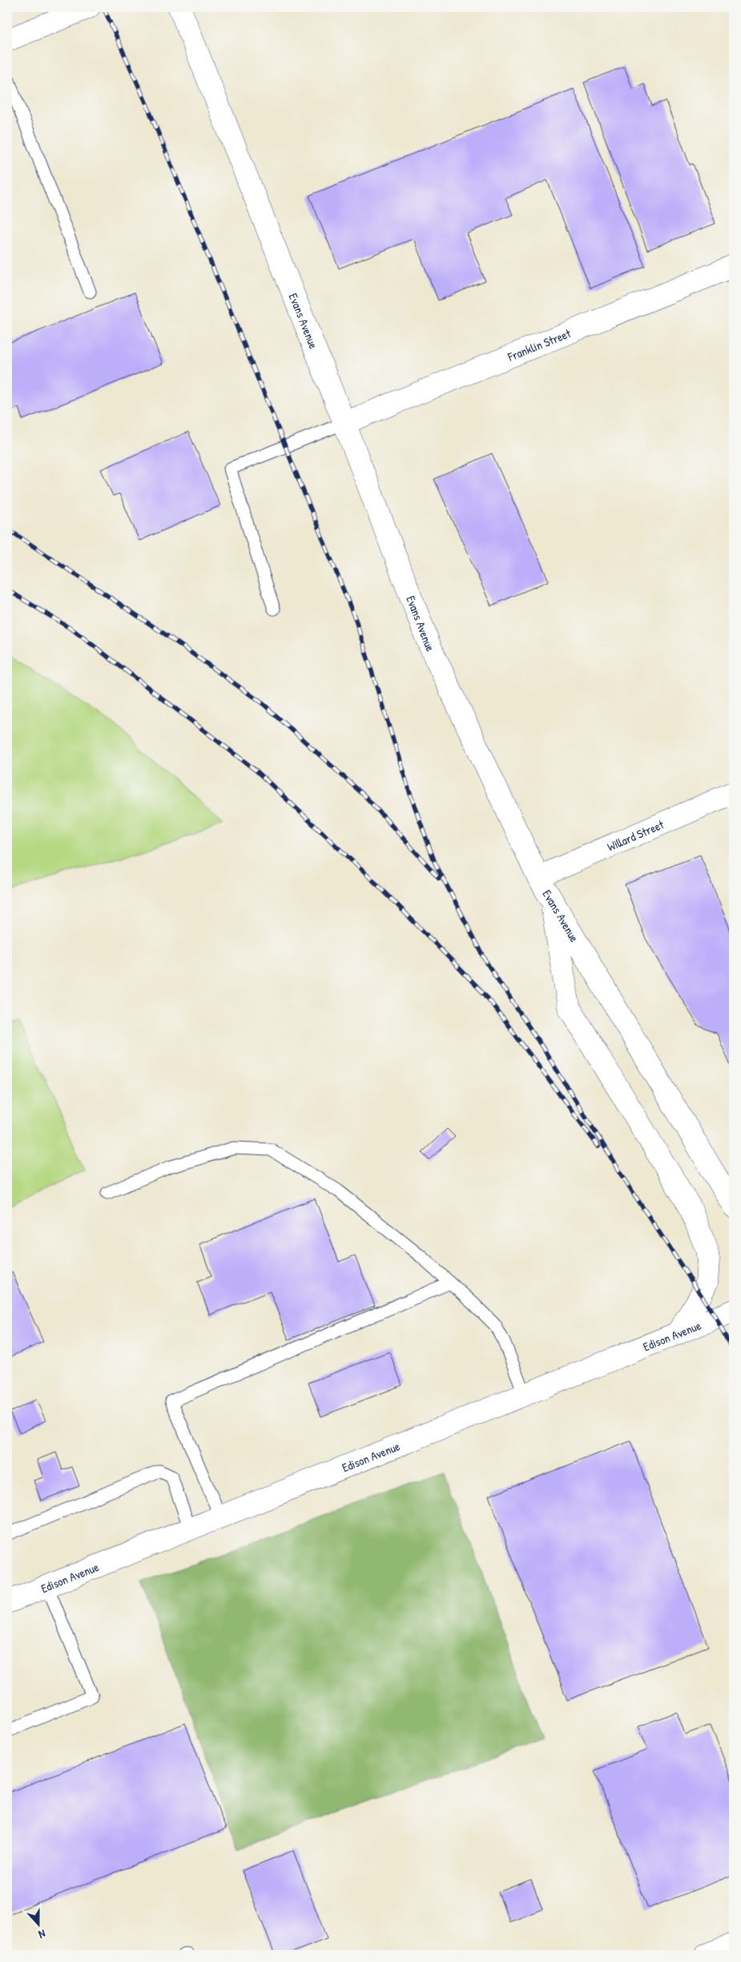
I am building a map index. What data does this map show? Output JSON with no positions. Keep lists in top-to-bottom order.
{
  "streets": {
    "main road": [
      "Evans Avenue",
      "Franklin Street",
      "Willard Street",
      "Edison Avenue"
    ]
  },
  "crossings": [
    ["Evans Avenue", "Franklin Street"],
    ["Evans Avenue", "Willard Street"]
  ],
  "north": "bottom"
}
